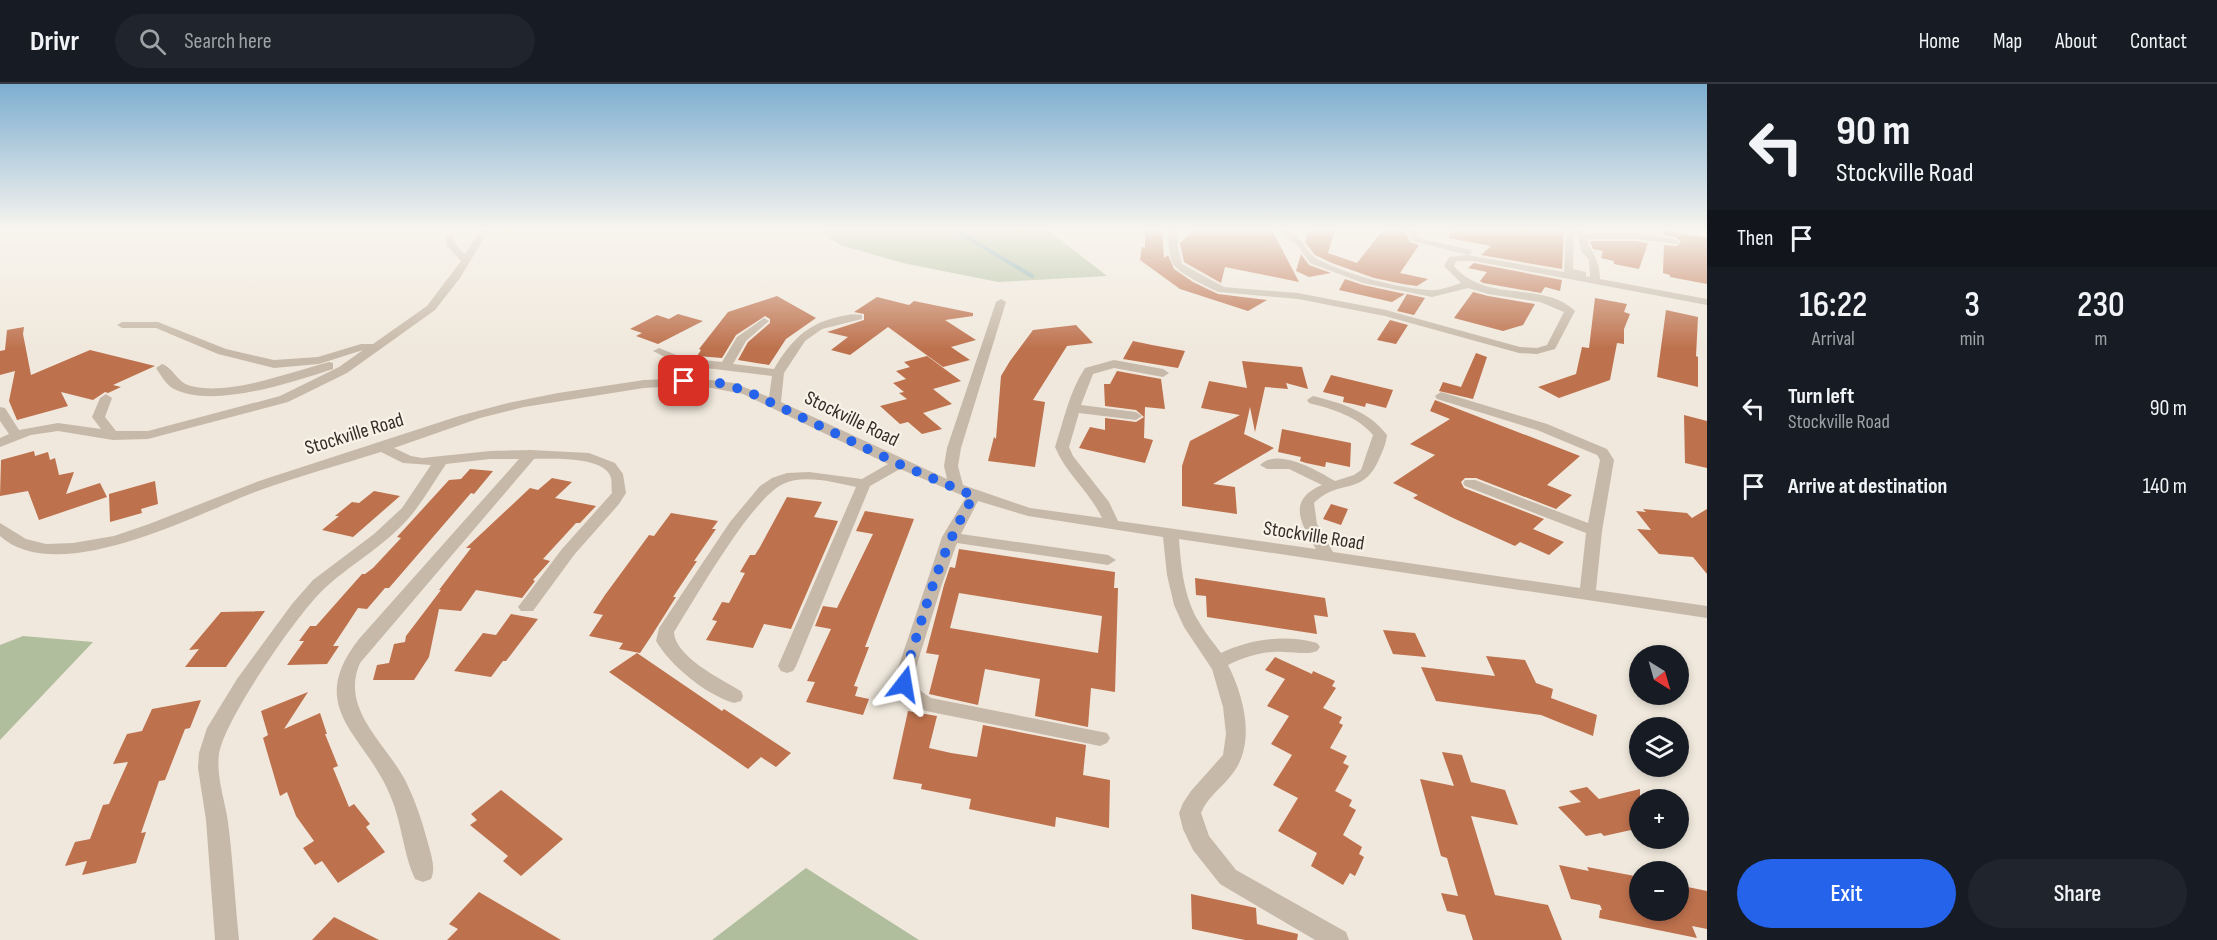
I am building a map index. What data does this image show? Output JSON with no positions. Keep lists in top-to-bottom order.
{
  "streets": {
    "street": ["Stockville Road"]
  },
  "north": "bottom right",
  "page": {
    "header": "Drivr",
    "search": "Search here",
    "nav": [
      "Home",
      "Map",
      "About",
      "Contact"
    ],
    "turn": ["90 m", "Stockville Road"],
    "then": "Then",
    "eta": [
      "16:22",
      "Arrival",
      "3",
      "min",
      "230",
      "m"
    ],
    "list": [
      {
        "name": "Turn left",
        "note": "Stockville Road",
        "value": "90 m"
      },
      {
        "name": "Arrive at destination",
        "value": "140 m"
      }
    ],
    "map_buttons": ["+", "−"],
    "buttons": ["Exit", "Share"]
  }
}
